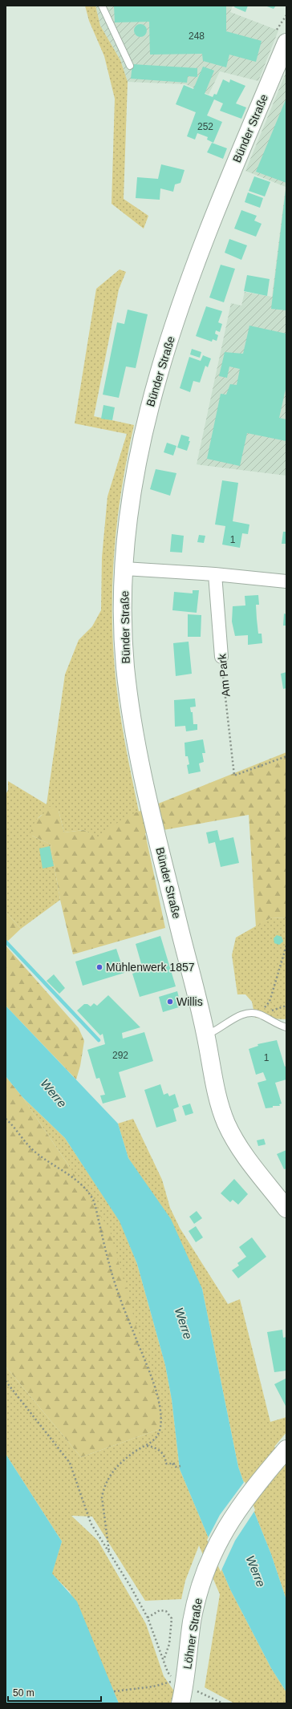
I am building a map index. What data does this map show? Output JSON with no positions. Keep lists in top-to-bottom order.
{
  "streets": {
    "main road": ["Bünder Straße", "Löhner Straße"],
    "street": ["Am Park"]
  },
  "water": ["Werre"],
  "places": ["Mühlenwerk 1857", "Willis"],
  "house_numbers": [
    "248",
    "252",
    "1",
    "292",
    "1"
  ],
  "scale_bar": "50 m"
}
